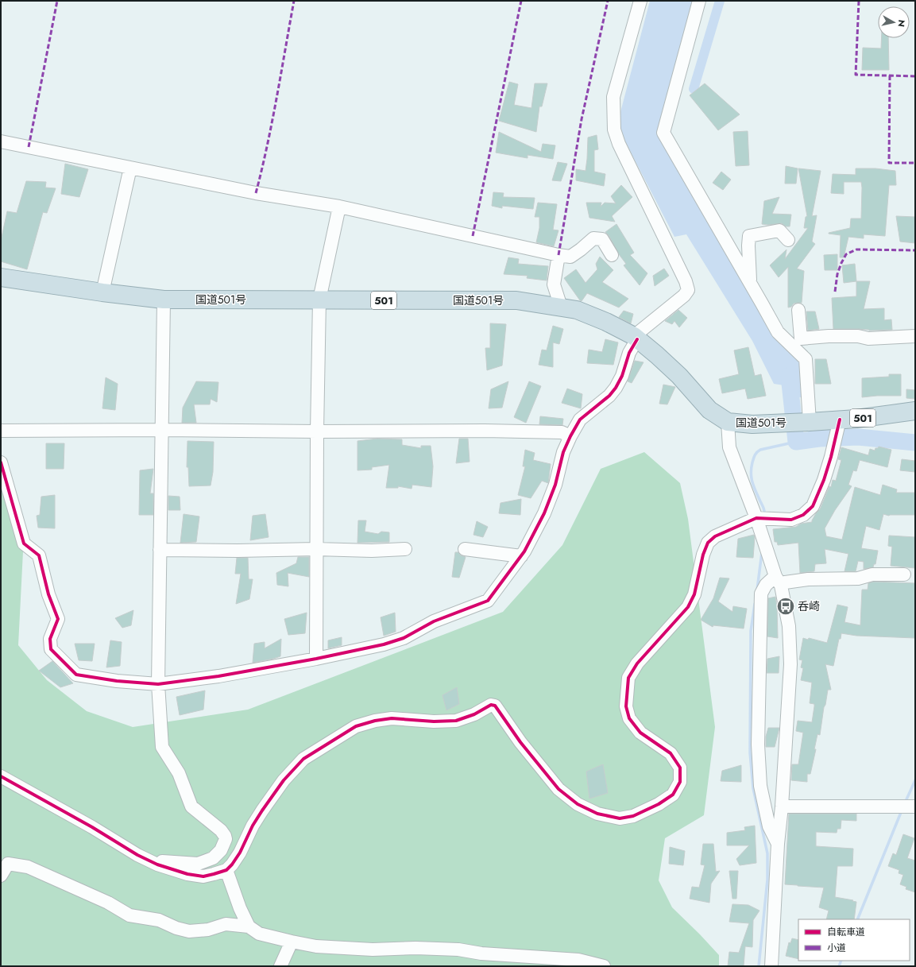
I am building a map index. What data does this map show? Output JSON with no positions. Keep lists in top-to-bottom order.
{
  "streets": {
    "highway": ["国道501号", "501"]
  },
  "places": {
    "bus stop": ["呑崎"]
  },
  "legend": ["自転車道", "小道"],
  "north": "right"
}
